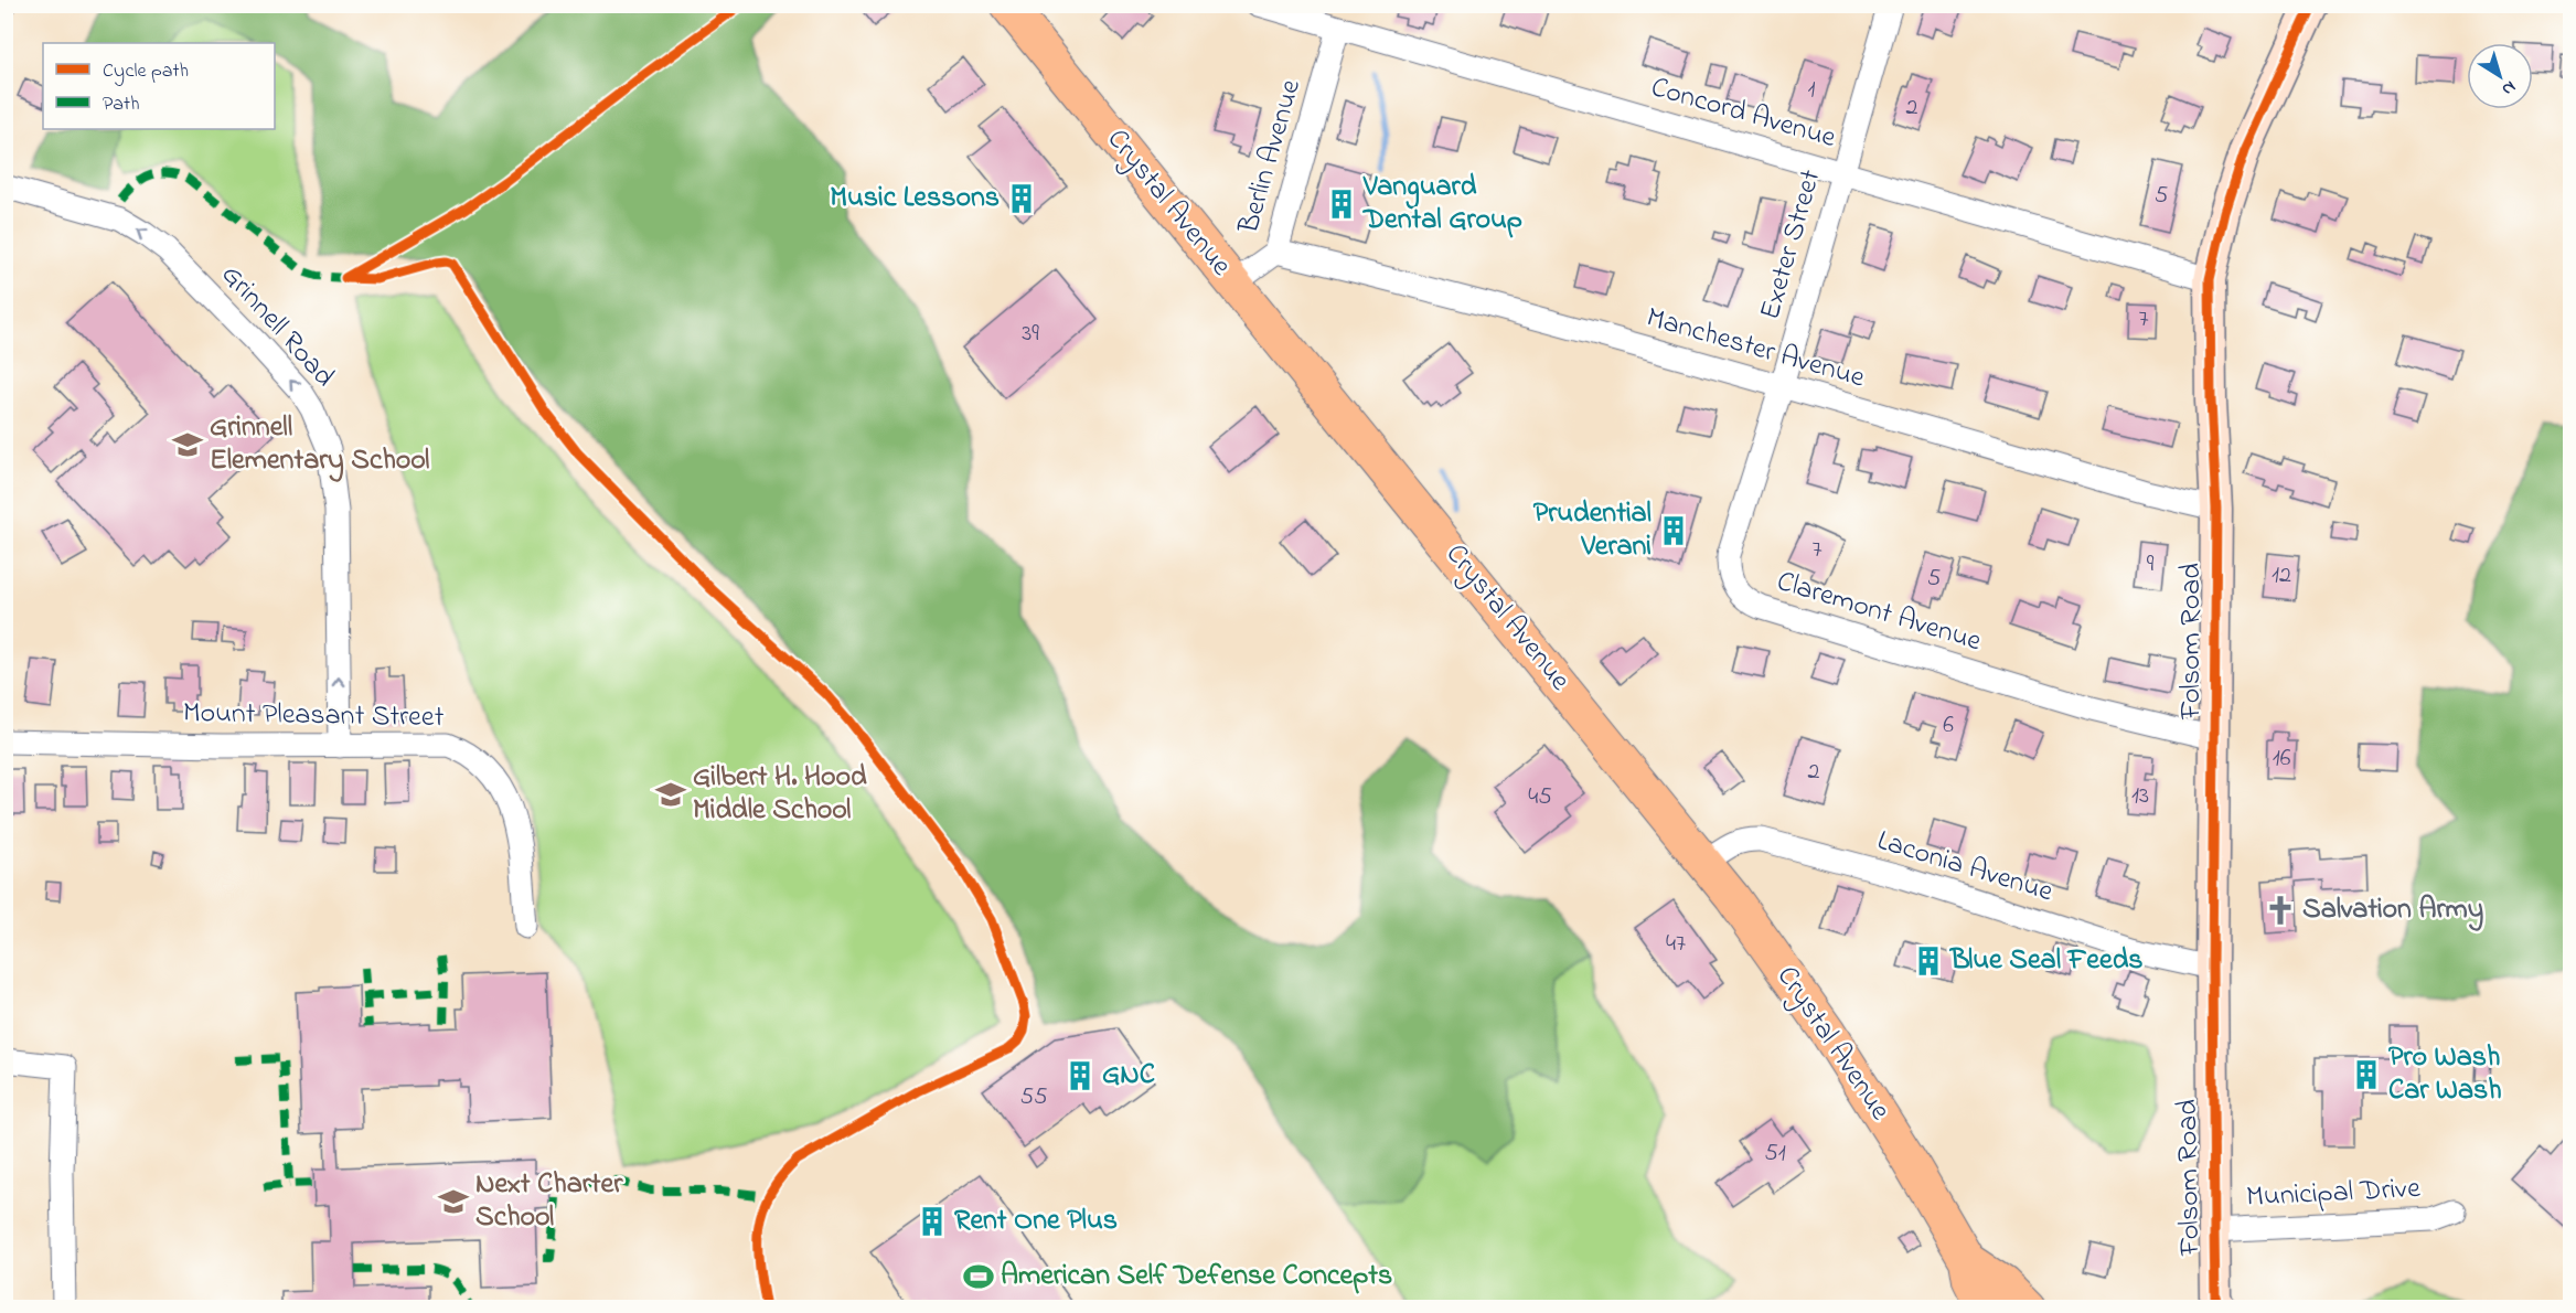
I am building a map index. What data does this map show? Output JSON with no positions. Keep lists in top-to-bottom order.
{
  "streets": {
    "main road": ["Crystal Avenue"],
    "street": [
      "Concord Avenue",
      "Berlin Avenue",
      "Exeter Street",
      "Grinnell Road",
      "Manchester Avenue",
      "Claremont Avenue",
      "Folsom Road",
      "Mount Pleasant Street",
      "Laconia Avenue",
      "Municipal Drive"
    ]
  },
  "crossings": [
    ["Concord Avenue", "Berlin Avenue"],
    ["Concord Avenue", "Exeter Street"],
    ["Concord Avenue", "Folsom Road"],
    ["Berlin Avenue", "Crystal Avenue"],
    ["Berlin Avenue", "Manchester Avenue"],
    ["Crystal Avenue", "Laconia Avenue"],
    ["Exeter Street", "Manchester Avenue"],
    ["Exeter Street", "Claremont Avenue"],
    ["Grinnell Road", "Mount Pleasant Street"],
    ["Manchester Avenue", "Claremont Avenue"],
    ["Manchester Avenue", "Folsom Road"],
    ["Claremont Avenue", "Folsom Road"],
    ["Folsom Road", "Laconia Avenue"],
    ["Folsom Road", "Municipal Drive"]
  ],
  "one_way": ["Grinnell Road"],
  "places": {
    "building": [
      "Music Lessons",
      "Vanguard Dental Group",
      "Prudential Verani",
      "Blue Seal Feeds",
      "Pro Wash Car Wash",
      "GNC",
      "Rent One Plus"
    ],
    "school or university": ["Grinnell Elementary School", "Gilbert H. Hood Middle School", "Next Charter School"],
    "church": ["Salvation Army"],
    "sports": ["American Self Defense Concepts"]
  },
  "house_numbers": [
    "1",
    "2",
    "5",
    "7",
    "39",
    "7",
    "9",
    "12",
    "5",
    "6",
    "16",
    "2",
    "13",
    "45",
    "47",
    "55",
    "51"
  ],
  "legend": ["Cycle path", "Path"],
  "north": "bottom right"
}
